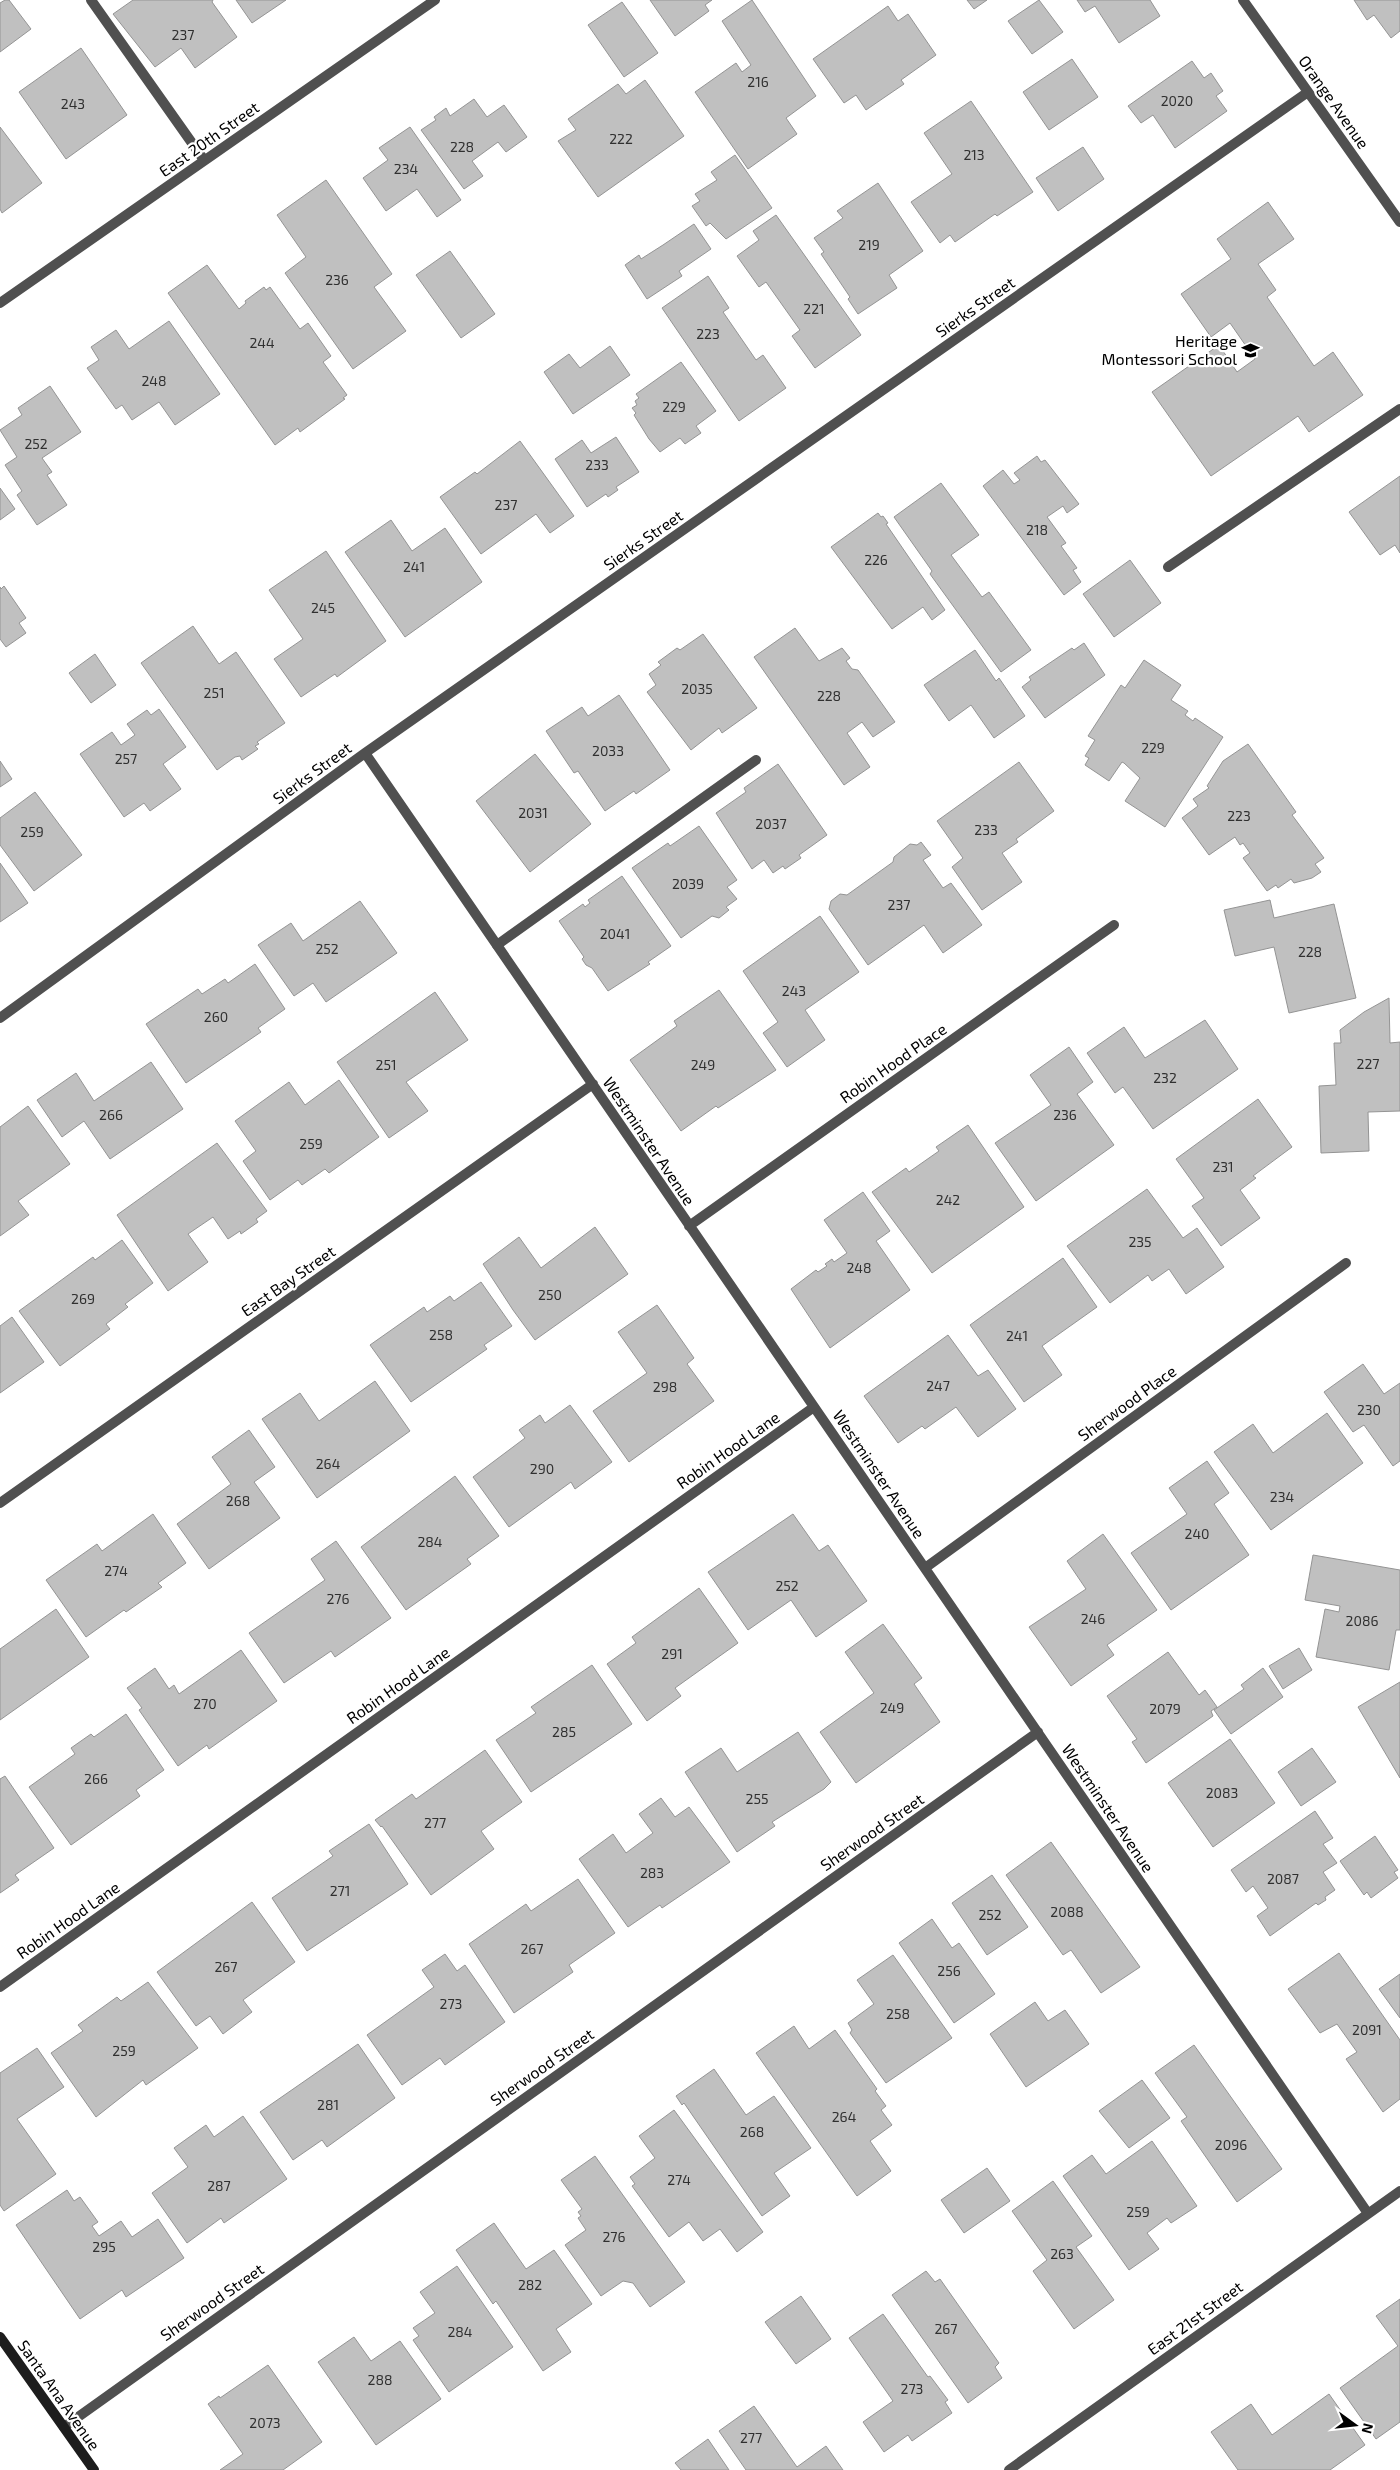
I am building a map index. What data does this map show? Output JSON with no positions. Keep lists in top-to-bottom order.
{
  "streets": {
    "street": [
      "Orange Avenue",
      "East 20th Street",
      "Sierks Street",
      "Robin Hood Place",
      "Westminster Avenue",
      "East Bay Street",
      "Sherwood Place",
      "Robin Hood Lane",
      "Sherwood Street",
      "East 21st Street",
      "Santa Ana Avenue"
    ]
  },
  "crossings": [
    ["Orange Avenue", "Sierks Street"],
    ["Sierks Street", "Westminster Avenue"],
    ["Robin Hood Place", "Westminster Avenue"],
    ["Westminster Avenue", "East Bay Street"],
    ["Westminster Avenue", "Sherwood Place"],
    ["Westminster Avenue", "Robin Hood Lane"],
    ["Westminster Avenue", "Sherwood Street"],
    ["Westminster Avenue", "East 21st Street"],
    ["Sherwood Street", "Santa Ana Avenue"]
  ],
  "places": {
    "school or university": ["Heritage Montessori School"]
  },
  "house_numbers": [
    "237",
    "216",
    "2020",
    "243",
    "222",
    "228",
    "213",
    "234",
    "219",
    "236",
    "221",
    "223",
    "244",
    "248",
    "229",
    "252",
    "233",
    "237",
    "218",
    "226",
    "241",
    "245",
    "2035",
    "251",
    "228",
    "229",
    "2033",
    "257",
    "2031",
    "223",
    "2037",
    "233",
    "259",
    "2039",
    "237",
    "2041",
    "252",
    "228",
    "243",
    "260",
    "227",
    "251",
    "249",
    "232",
    "266",
    "236",
    "259",
    "231",
    "242",
    "235",
    "248",
    "250",
    "269",
    "258",
    "241",
    "247",
    "298",
    "230",
    "264",
    "290",
    "234",
    "268",
    "240",
    "284",
    "274",
    "252",
    "276",
    "246",
    "2086",
    "291",
    "270",
    "249",
    "2079",
    "285",
    "266",
    "2083",
    "255",
    "277",
    "283",
    "2087",
    "271",
    "2088",
    "252",
    "267",
    "267",
    "256",
    "273",
    "258",
    "2091",
    "259",
    "281",
    "264",
    "268",
    "2096",
    "274",
    "287",
    "259",
    "276",
    "295",
    "263",
    "282",
    "267",
    "284",
    "288",
    "273",
    "2073",
    "277"
  ],
  "north": "right"
}
